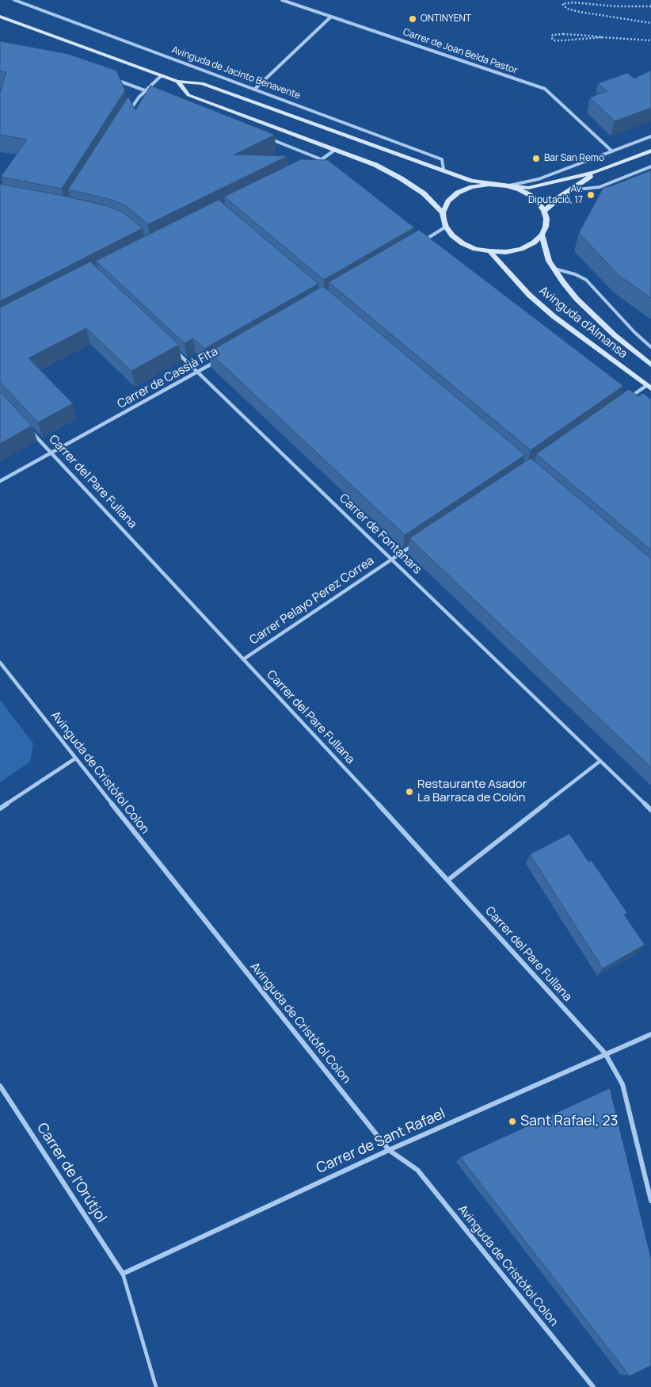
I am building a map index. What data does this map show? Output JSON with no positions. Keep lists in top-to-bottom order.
{
  "streets": {
    "street": [
      "Carrer de Joan Belda Pastor",
      "Avinguda de Jacinto Benavente",
      "Avinguda d'Almansa",
      "Carrer de Cassià Fita",
      "Carrer del Pare Fullana",
      "Carrer de Fontanars",
      "Carrer Pelayo Perez Correa",
      "Avinguda de Cristòfol Colon",
      "Carrer de Sant Rafael",
      "Carrer de l'Orútjol"
    ]
  },
  "crossings": [
    ["Avinguda de Jacinto Benavente", "Avinguda d'Almansa"],
    ["Carrer de Cassià Fita", "Carrer del Pare Fullana"],
    ["Carrer de Cassià Fita", "Carrer de Fontanars"],
    ["Carrer del Pare Fullana", "Carrer Pelayo Perez Correa"],
    ["Carrer del Pare Fullana", "Carrer de Sant Rafael"],
    ["Carrer de Fontanars", "Carrer Pelayo Perez Correa"],
    ["Avinguda de Cristòfol Colon", "Carrer de Sant Rafael"],
    ["Carrer de Sant Rafael", "Carrer de l'Orútjol"]
  ],
  "places": [
    "ONTINYENT",
    "Bar San Remo",
    "Av. Diputació, 17",
    "Restaurante Asador La Barraca de Colón",
    "Sant Rafael, 23"
  ]
}
